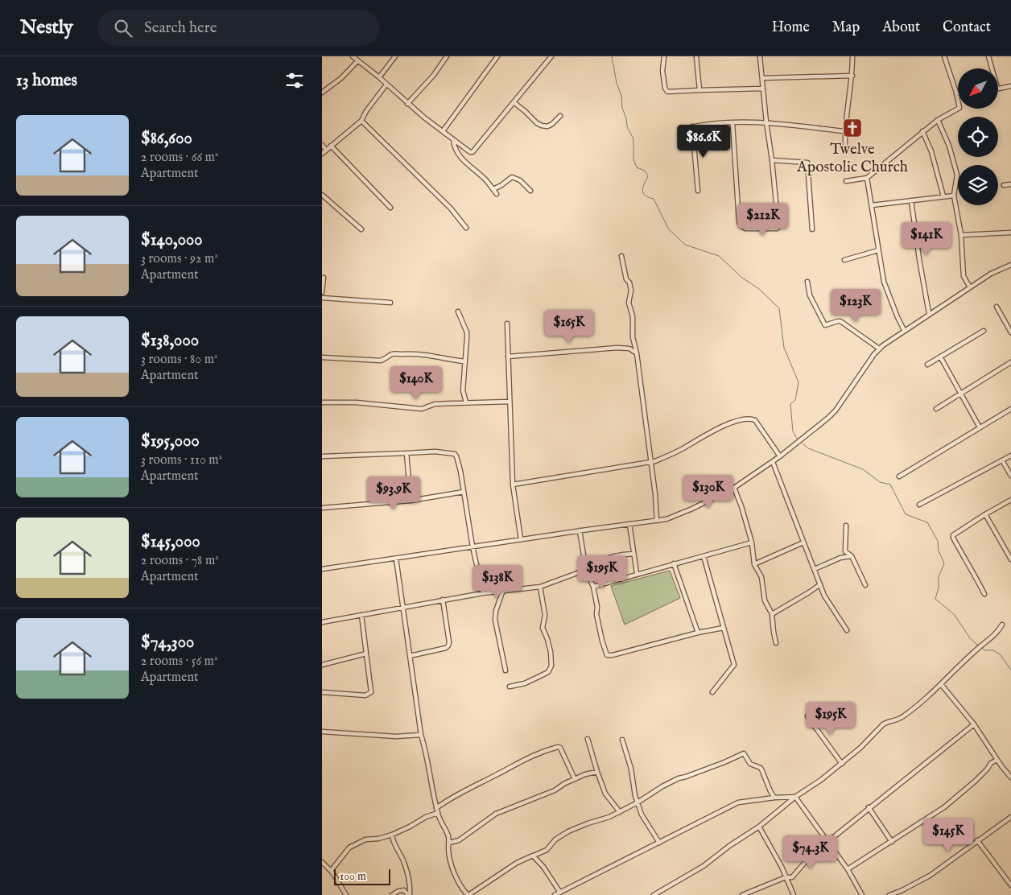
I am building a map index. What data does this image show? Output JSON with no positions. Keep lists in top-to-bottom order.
{
  "places": {
    "church": ["Twelve Apostolic Church"]
  },
  "scale_bar": "100 m",
  "north": "bottom left",
  "page": {
    "header": "Nestly",
    "search": "Search here",
    "nav": [
      "Home",
      "Map",
      "About",
      "Contact"
    ],
    "heading": "13 homes",
    "list": [
      {
        "name": "$86,600",
        "note": "2 rooms · 66 m² · Apartment"
      },
      {
        "name": "$140,000",
        "note": "3 rooms · 92 m² · Apartment"
      },
      {
        "name": "$138,000",
        "note": "3 rooms · 80 m² · Apartment"
      },
      {
        "name": "$195,000",
        "note": "3 rooms · 110 m² · Apartment"
      },
      {
        "name": "$145,000",
        "note": "2 rooms · 78 m² · Apartment"
      },
      {
        "name": "$74,300",
        "note": "2 rooms · 56 m² · Apartment"
      }
    ],
    "price": [
      "$86.6K",
      "$212K",
      "$141K",
      "$123K",
      "$165K",
      "$140K",
      "$130K",
      "$93.9K",
      "$195K",
      "$138K",
      "$195K",
      "$145K",
      "$74.3K"
    ],
    "scale": "100 m"
  }
}
